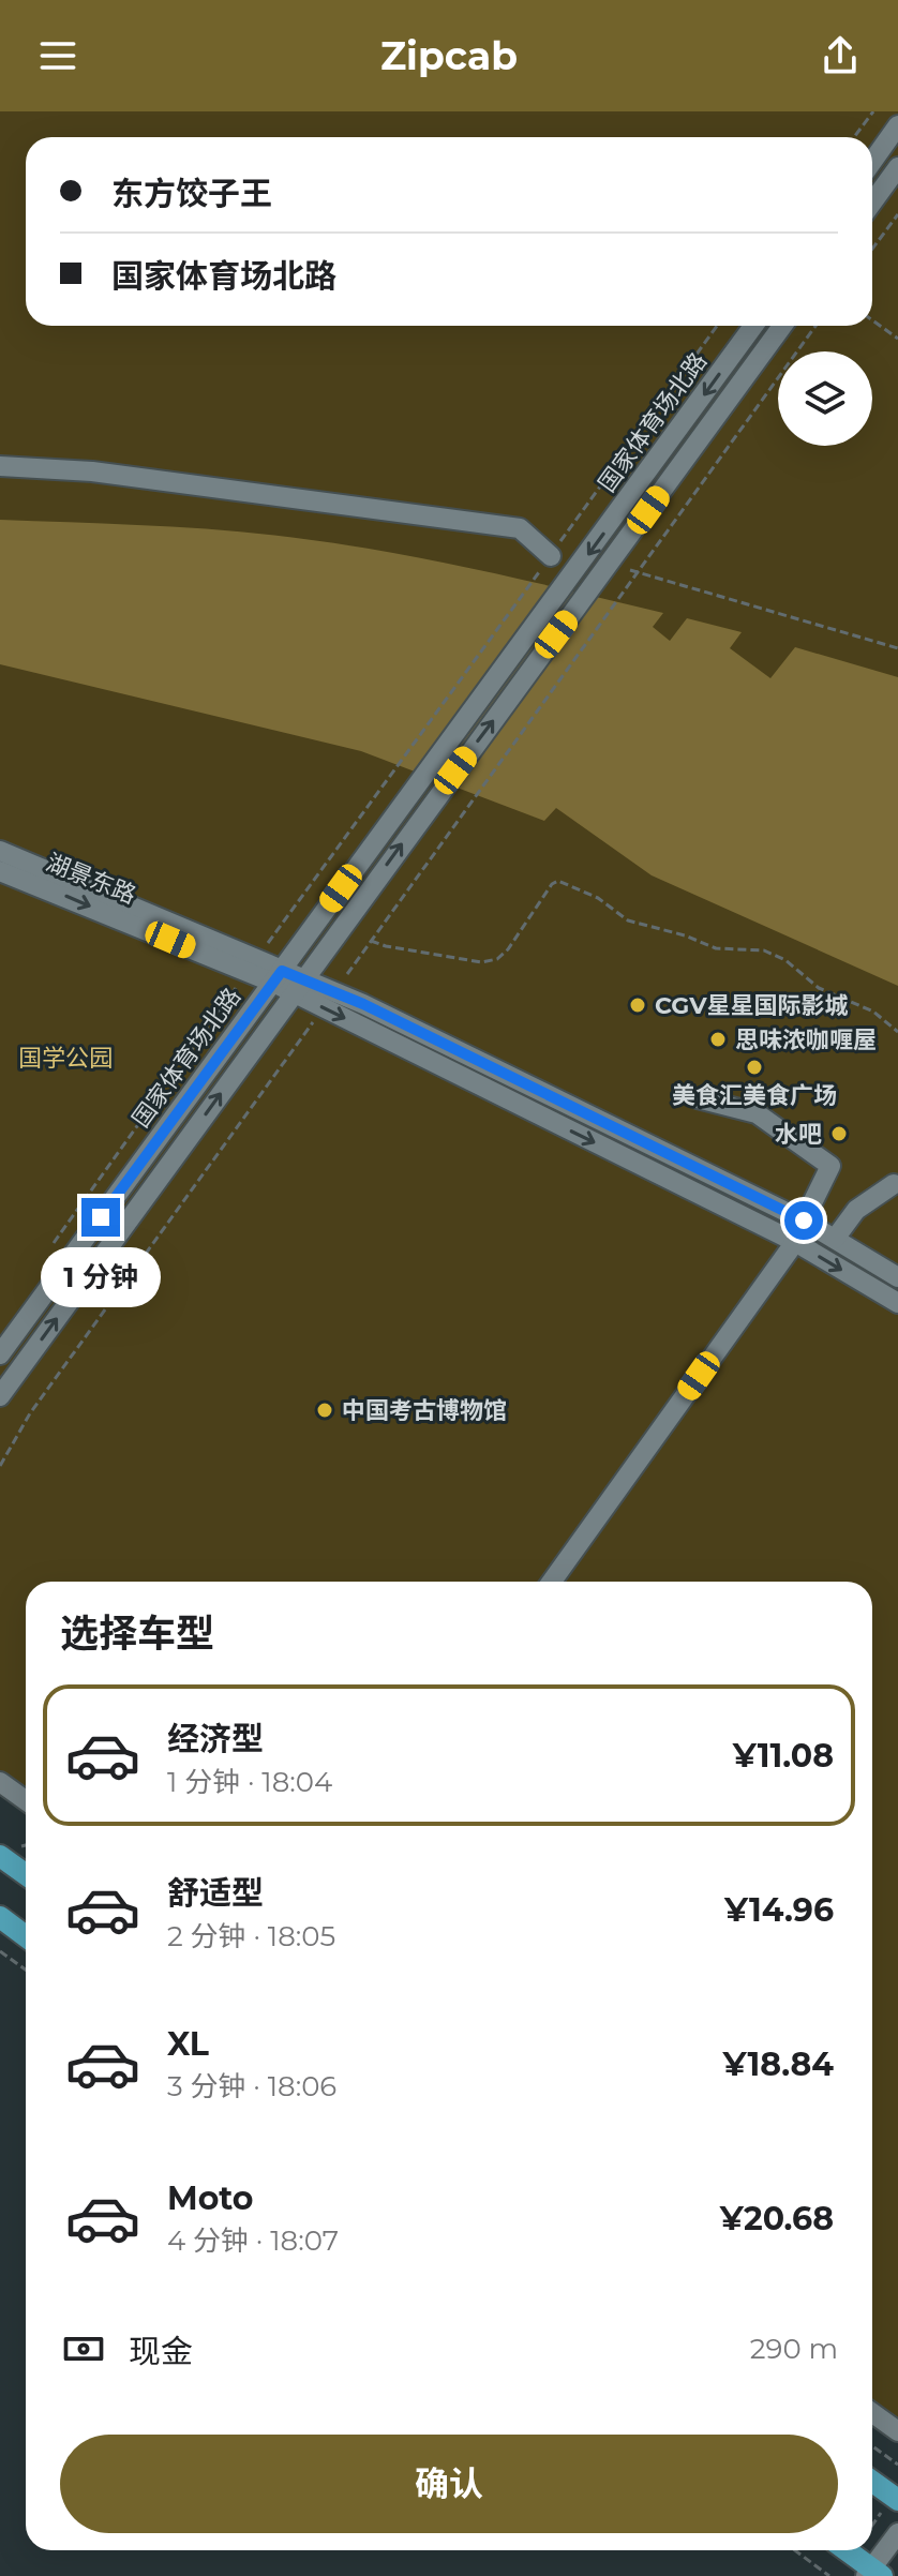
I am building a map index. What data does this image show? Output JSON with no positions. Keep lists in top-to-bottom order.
{
  "streets": {
    "street": ["国家体育场北路", "湖景东路"]
  },
  "crossings": [
    ["国家体育场北路", "湖景东路"]
  ],
  "parks": ["国学公园"],
  "places": [
    "CGV星星国际影城",
    "思味浓咖喱屋",
    "美食汇美食广场",
    "水吧",
    "中国考古博物馆"
  ],
  "page": {
    "header": "Zipcab",
    "banner": ["东方饺子王", "国家体育场北路"],
    "bubble": "1 分钟",
    "heading": "选择车型",
    "list": [
      {
        "name": "经济型",
        "note": "1 分钟 · 18:04",
        "value": "¥11.08"
      },
      {
        "name": "舒适型",
        "note": "2 分钟 · 18:05",
        "value": "¥14.96"
      },
      {
        "name": "XL",
        "note": "3 分钟 · 18:06",
        "value": "¥18.84"
      },
      {
        "name": "Moto",
        "note": "4 分钟 · 18:07",
        "value": "¥20.68"
      }
    ],
    "pay": ["现金", "290 m"],
    "buttons": "确认"
  }
}
